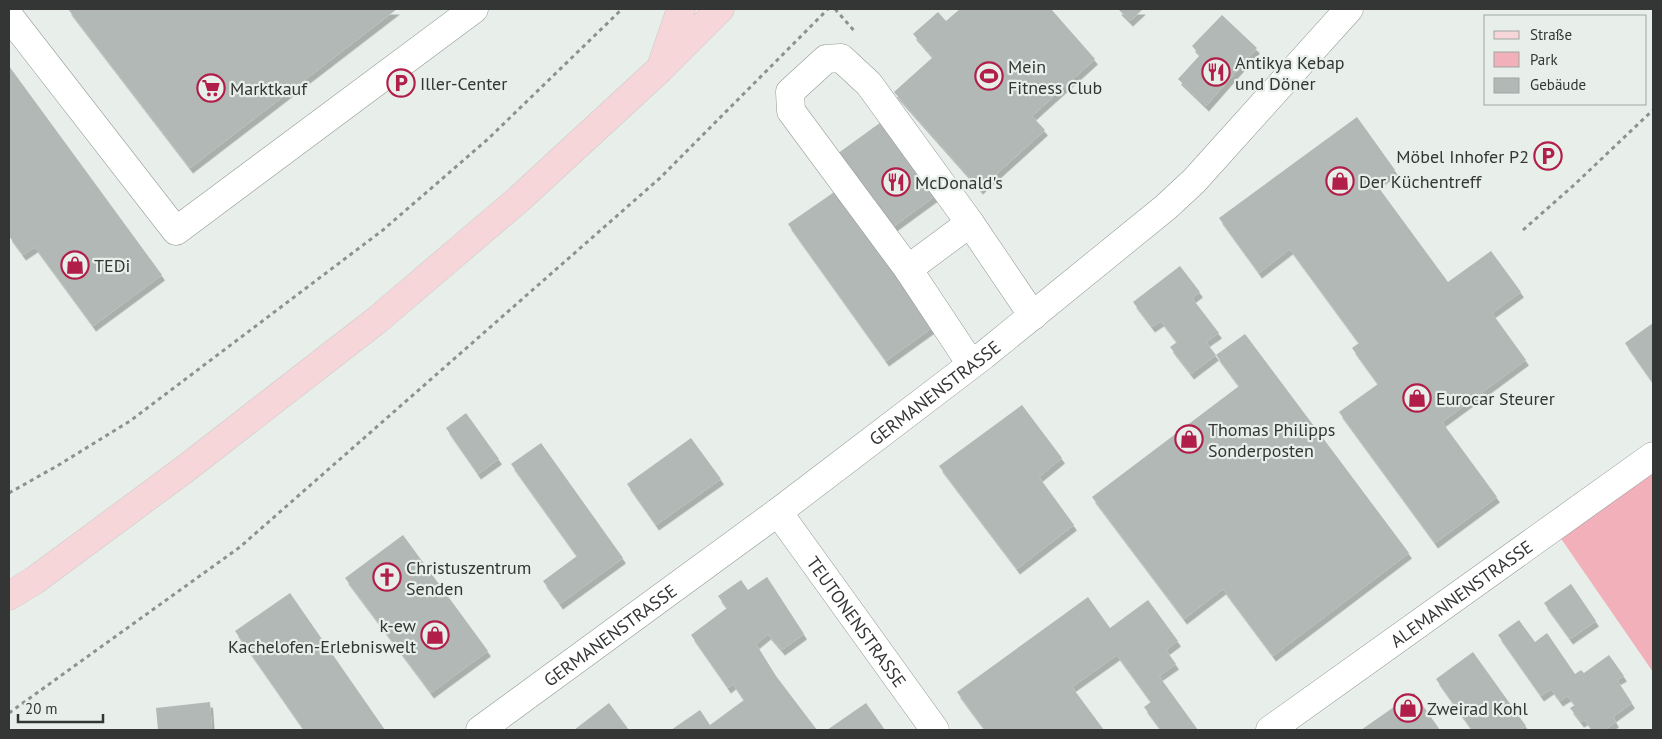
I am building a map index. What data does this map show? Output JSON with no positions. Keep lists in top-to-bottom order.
{
  "streets": {
    "street": ["GERMANENSTRASSE", "ALEMANNENSTRASSE", "TEUTONENSTRASSE"]
  },
  "crossings": [
    ["GERMANENSTRASSE", "TEUTONENSTRASSE"]
  ],
  "places": {
    "restaurant": ["Antikya Kebap und Döner", "McDonald's"],
    "sports": ["Mein Fitness Club"],
    "parking": ["Iller-Center", "Möbel Inhofer P2"],
    "supermarket": ["Marktkauf"],
    "shop": [
      "Der Küchentreff",
      "TEDi",
      "Eurocar Steurer",
      "Thomas Philipps Sonderposten",
      "k-ew Kachelofen-Erlebniswelt",
      "Zweirad Kohl"
    ],
    "church": ["Christuszentrum Senden"]
  },
  "legend": ["Straße", "Park", "Gebäude"],
  "scale_bar": "20 m"
}
